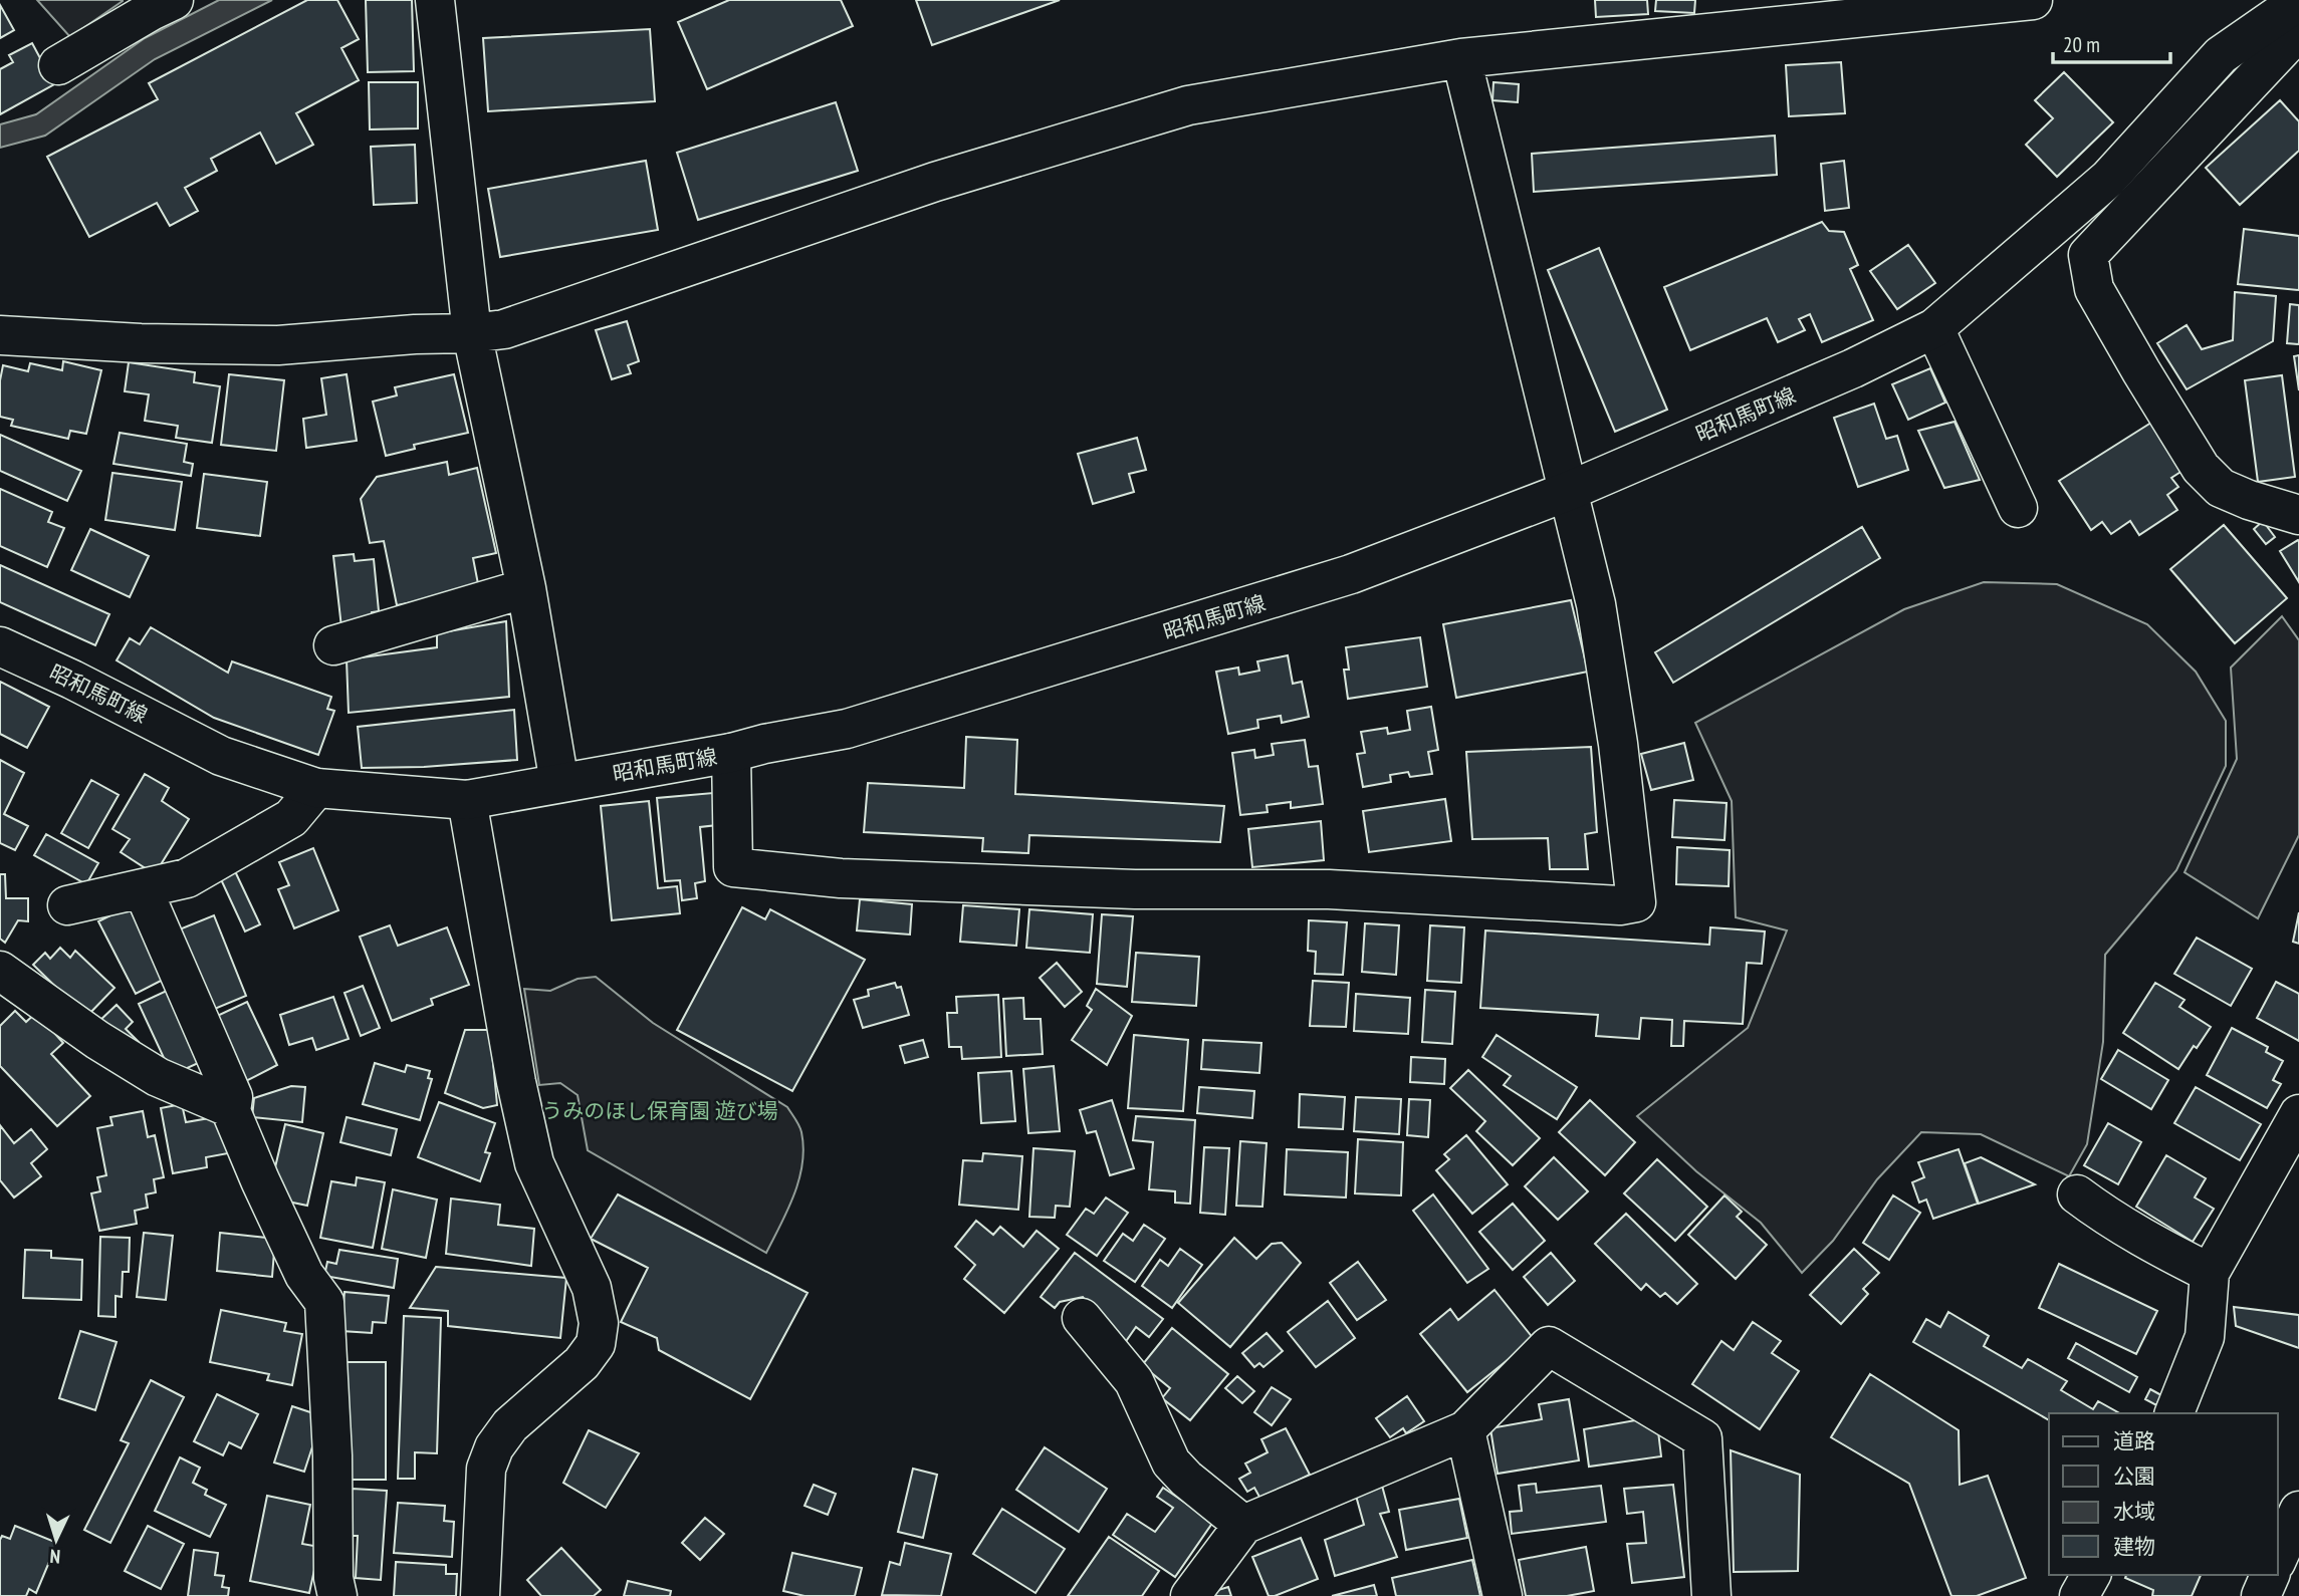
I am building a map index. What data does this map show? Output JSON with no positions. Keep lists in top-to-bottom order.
{
  "streets": {
    "street": ["昭和馬町線"]
  },
  "parks": ["うみのほし保育園 遊び場"],
  "legend": [
    "道路",
    "公園",
    "水域",
    "建物"
  ],
  "scale_bar": "20 m",
  "north": "bottom"
}
